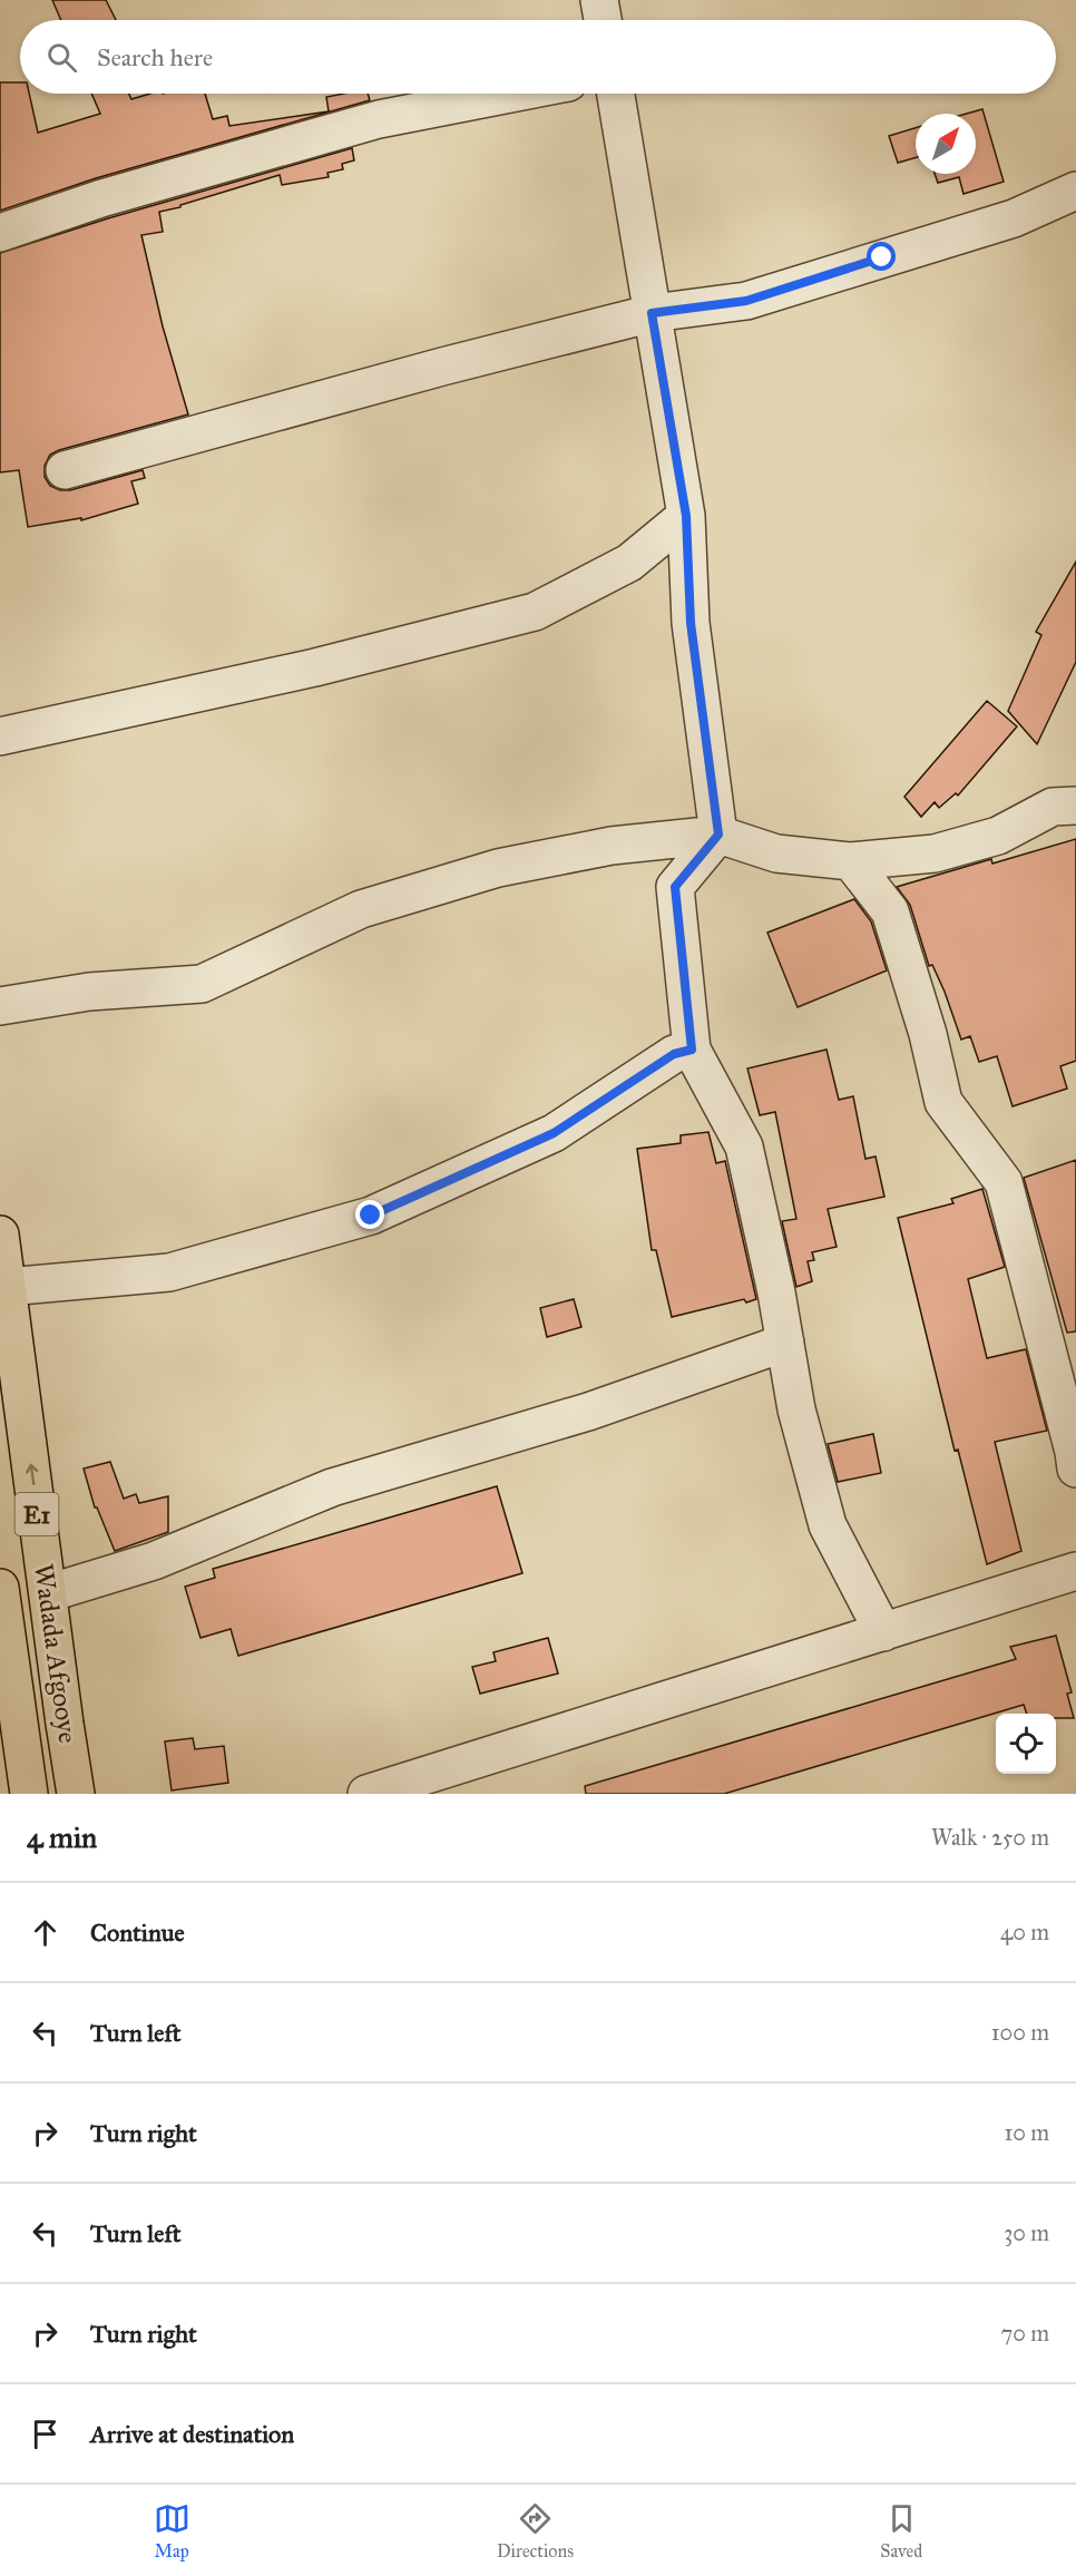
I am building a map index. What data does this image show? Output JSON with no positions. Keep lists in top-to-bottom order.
{
  "streets": {
    "highway": ["E1", "Wadada Afgooye"]
  },
  "one_way": ["Wadada Afgooye"],
  "north": "top right",
  "page": {
    "search": "Search here",
    "heading": ["4 min", "Walk · 250 m"],
    "list": [
      ["Continue", "40 m"],
      ["Turn left", "100 m"],
      ["Turn right", "10 m"],
      ["Turn left", "30 m"],
      ["Turn right", "70 m"],
      "Arrive at destination"
    ],
    "nav": ["Map", "Directions", "Saved"]
  }
}
